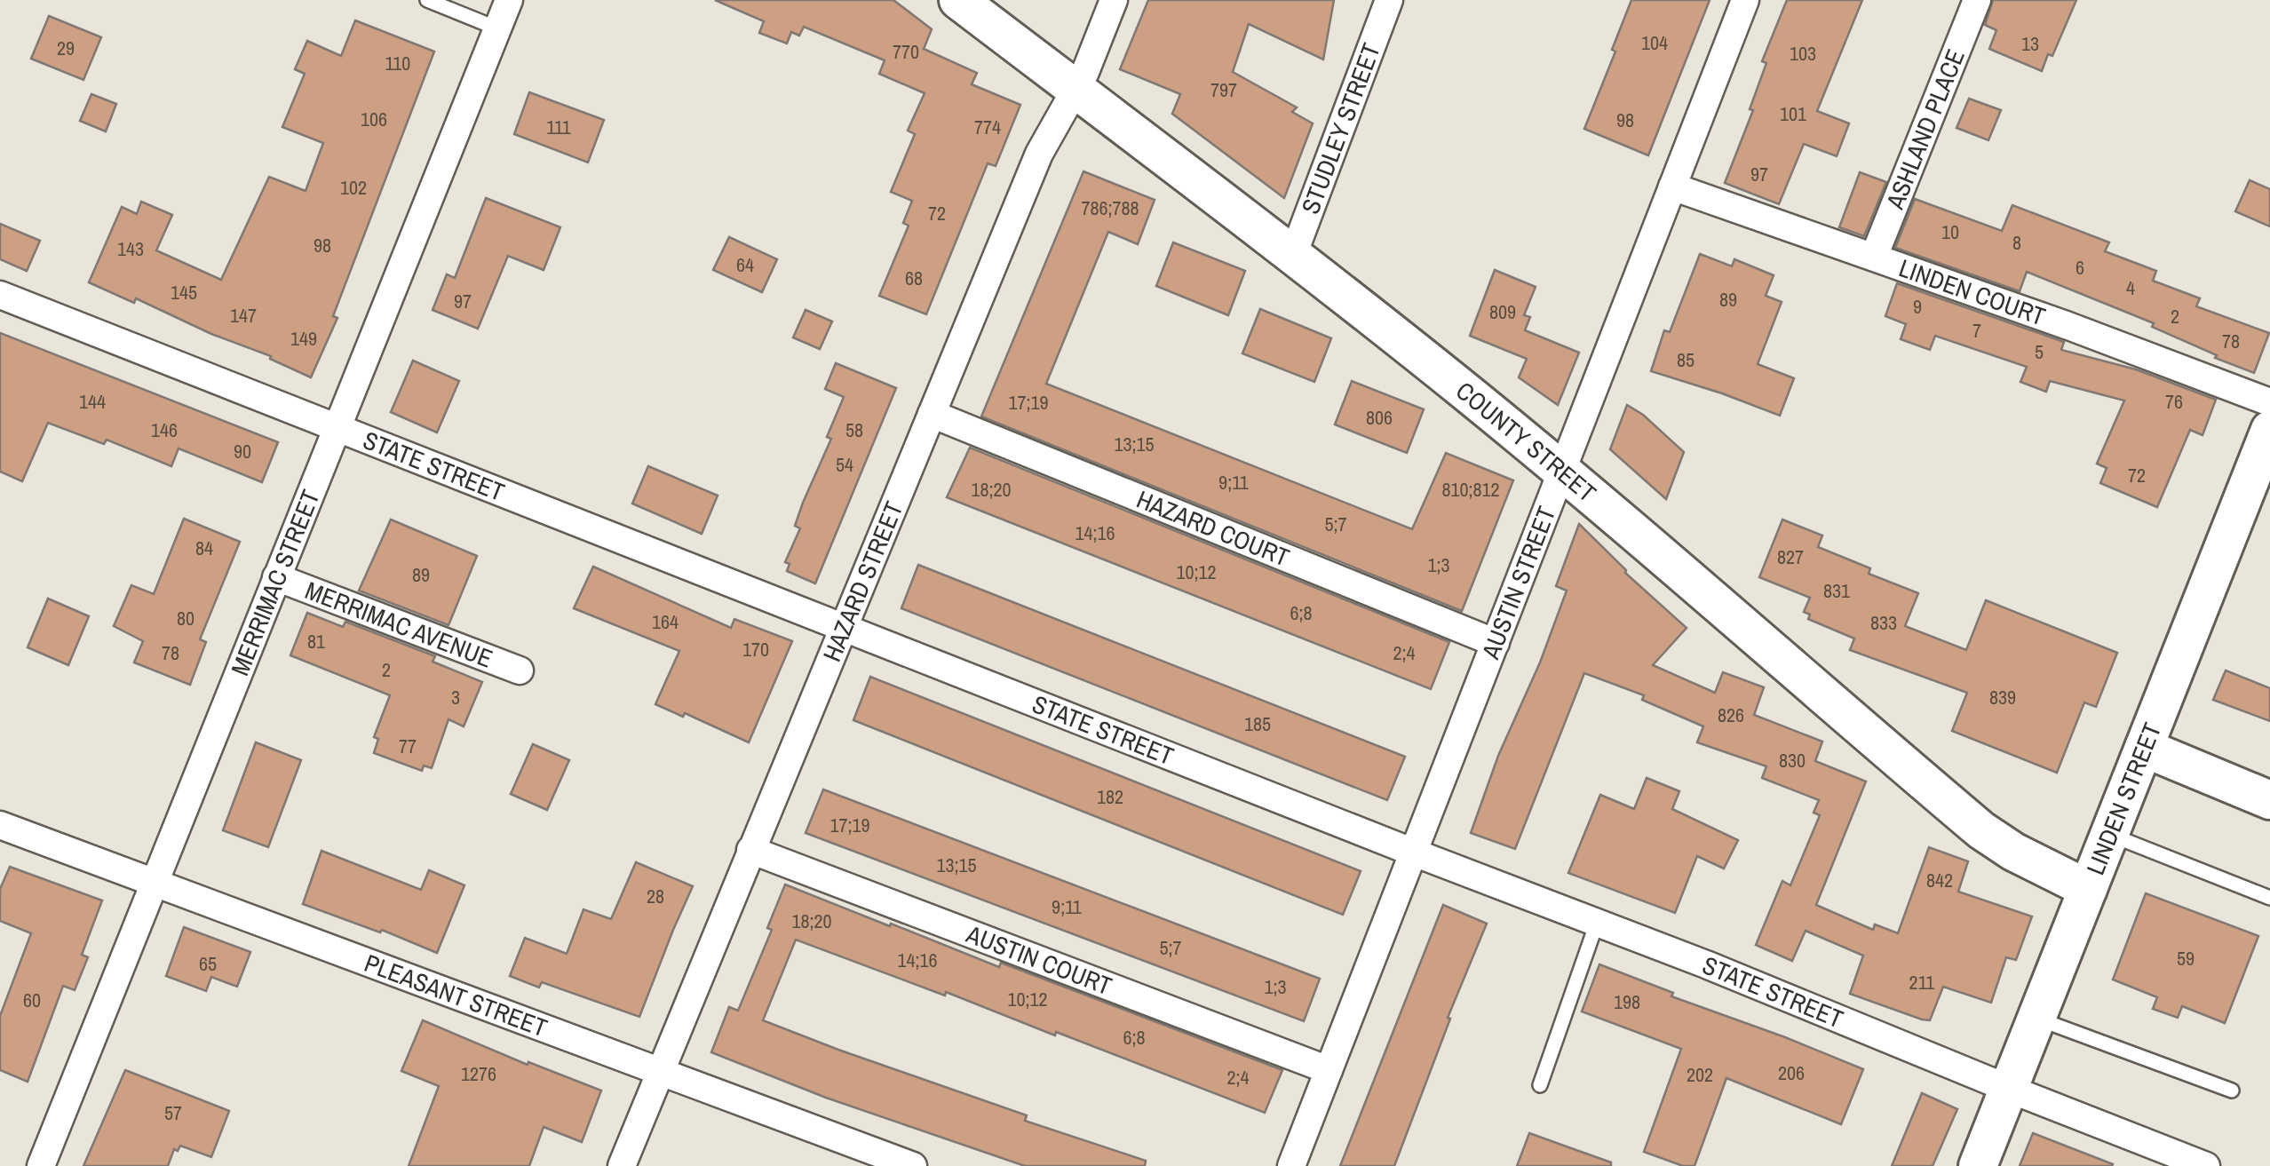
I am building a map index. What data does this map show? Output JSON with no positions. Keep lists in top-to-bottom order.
{
  "streets": {
    "main road": ["COUNTY STREET", "LINDEN STREET"],
    "street": [
      "STUDLEY STREET",
      "ASHLAND PLACE",
      "LINDEN COURT",
      "STATE STREET",
      "HAZARD COURT",
      "HAZARD STREET",
      "MERRIMAC STREET",
      "AUSTIN STREET",
      "MERRIMAC AVENUE",
      "AUSTIN COURT",
      "PLEASANT STREET"
    ]
  },
  "crossings": [
    ["STUDLEY STREET", "COUNTY STREET"],
    ["ASHLAND PLACE", "LINDEN COURT"],
    ["LINDEN COURT", "AUSTIN STREET"],
    ["COUNTY STREET", "HAZARD STREET"],
    ["COUNTY STREET", "AUSTIN STREET"],
    ["COUNTY STREET", "LINDEN STREET"],
    ["STATE STREET", "HAZARD STREET"],
    ["STATE STREET", "MERRIMAC STREET"],
    ["STATE STREET", "AUSTIN STREET"],
    ["STATE STREET", "LINDEN STREET"],
    ["HAZARD COURT", "HAZARD STREET"],
    ["HAZARD COURT", "AUSTIN STREET"],
    ["HAZARD STREET", "AUSTIN COURT"],
    ["HAZARD STREET", "PLEASANT STREET"],
    ["MERRIMAC STREET", "MERRIMAC AVENUE"],
    ["MERRIMAC STREET", "PLEASANT STREET"],
    ["AUSTIN STREET", "AUSTIN COURT"]
  ],
  "house_numbers": [
    "104",
    "13",
    "29",
    "770",
    "103",
    "110",
    "797",
    "101",
    "106",
    "98",
    "111",
    "774",
    "97",
    "102",
    "786;788",
    "72",
    "10",
    "8",
    "98",
    "143",
    "64",
    "6",
    "68",
    "4",
    "145",
    "89",
    "97",
    "9",
    "809",
    "147",
    "2",
    "7",
    "149",
    "78",
    "5",
    "85",
    "144",
    "76",
    "17;19",
    "806",
    "146",
    "58",
    "13;15",
    "90",
    "54",
    "72",
    "9;11",
    "18;20",
    "810;812",
    "5;7",
    "14;16",
    "84",
    "827",
    "1;3",
    "10;12",
    "89",
    "831",
    "6;8",
    "80",
    "164",
    "833",
    "81",
    "170",
    "78",
    "2;4",
    "2",
    "3",
    "839",
    "826",
    "185",
    "77",
    "830",
    "182",
    "17;19",
    "13;15",
    "842",
    "28",
    "9;11",
    "18;20",
    "5;7",
    "59",
    "14;16",
    "65",
    "211",
    "1;3",
    "10;12",
    "60",
    "198",
    "6;8",
    "206",
    "1276",
    "202",
    "2;4",
    "57"
  ]
}
